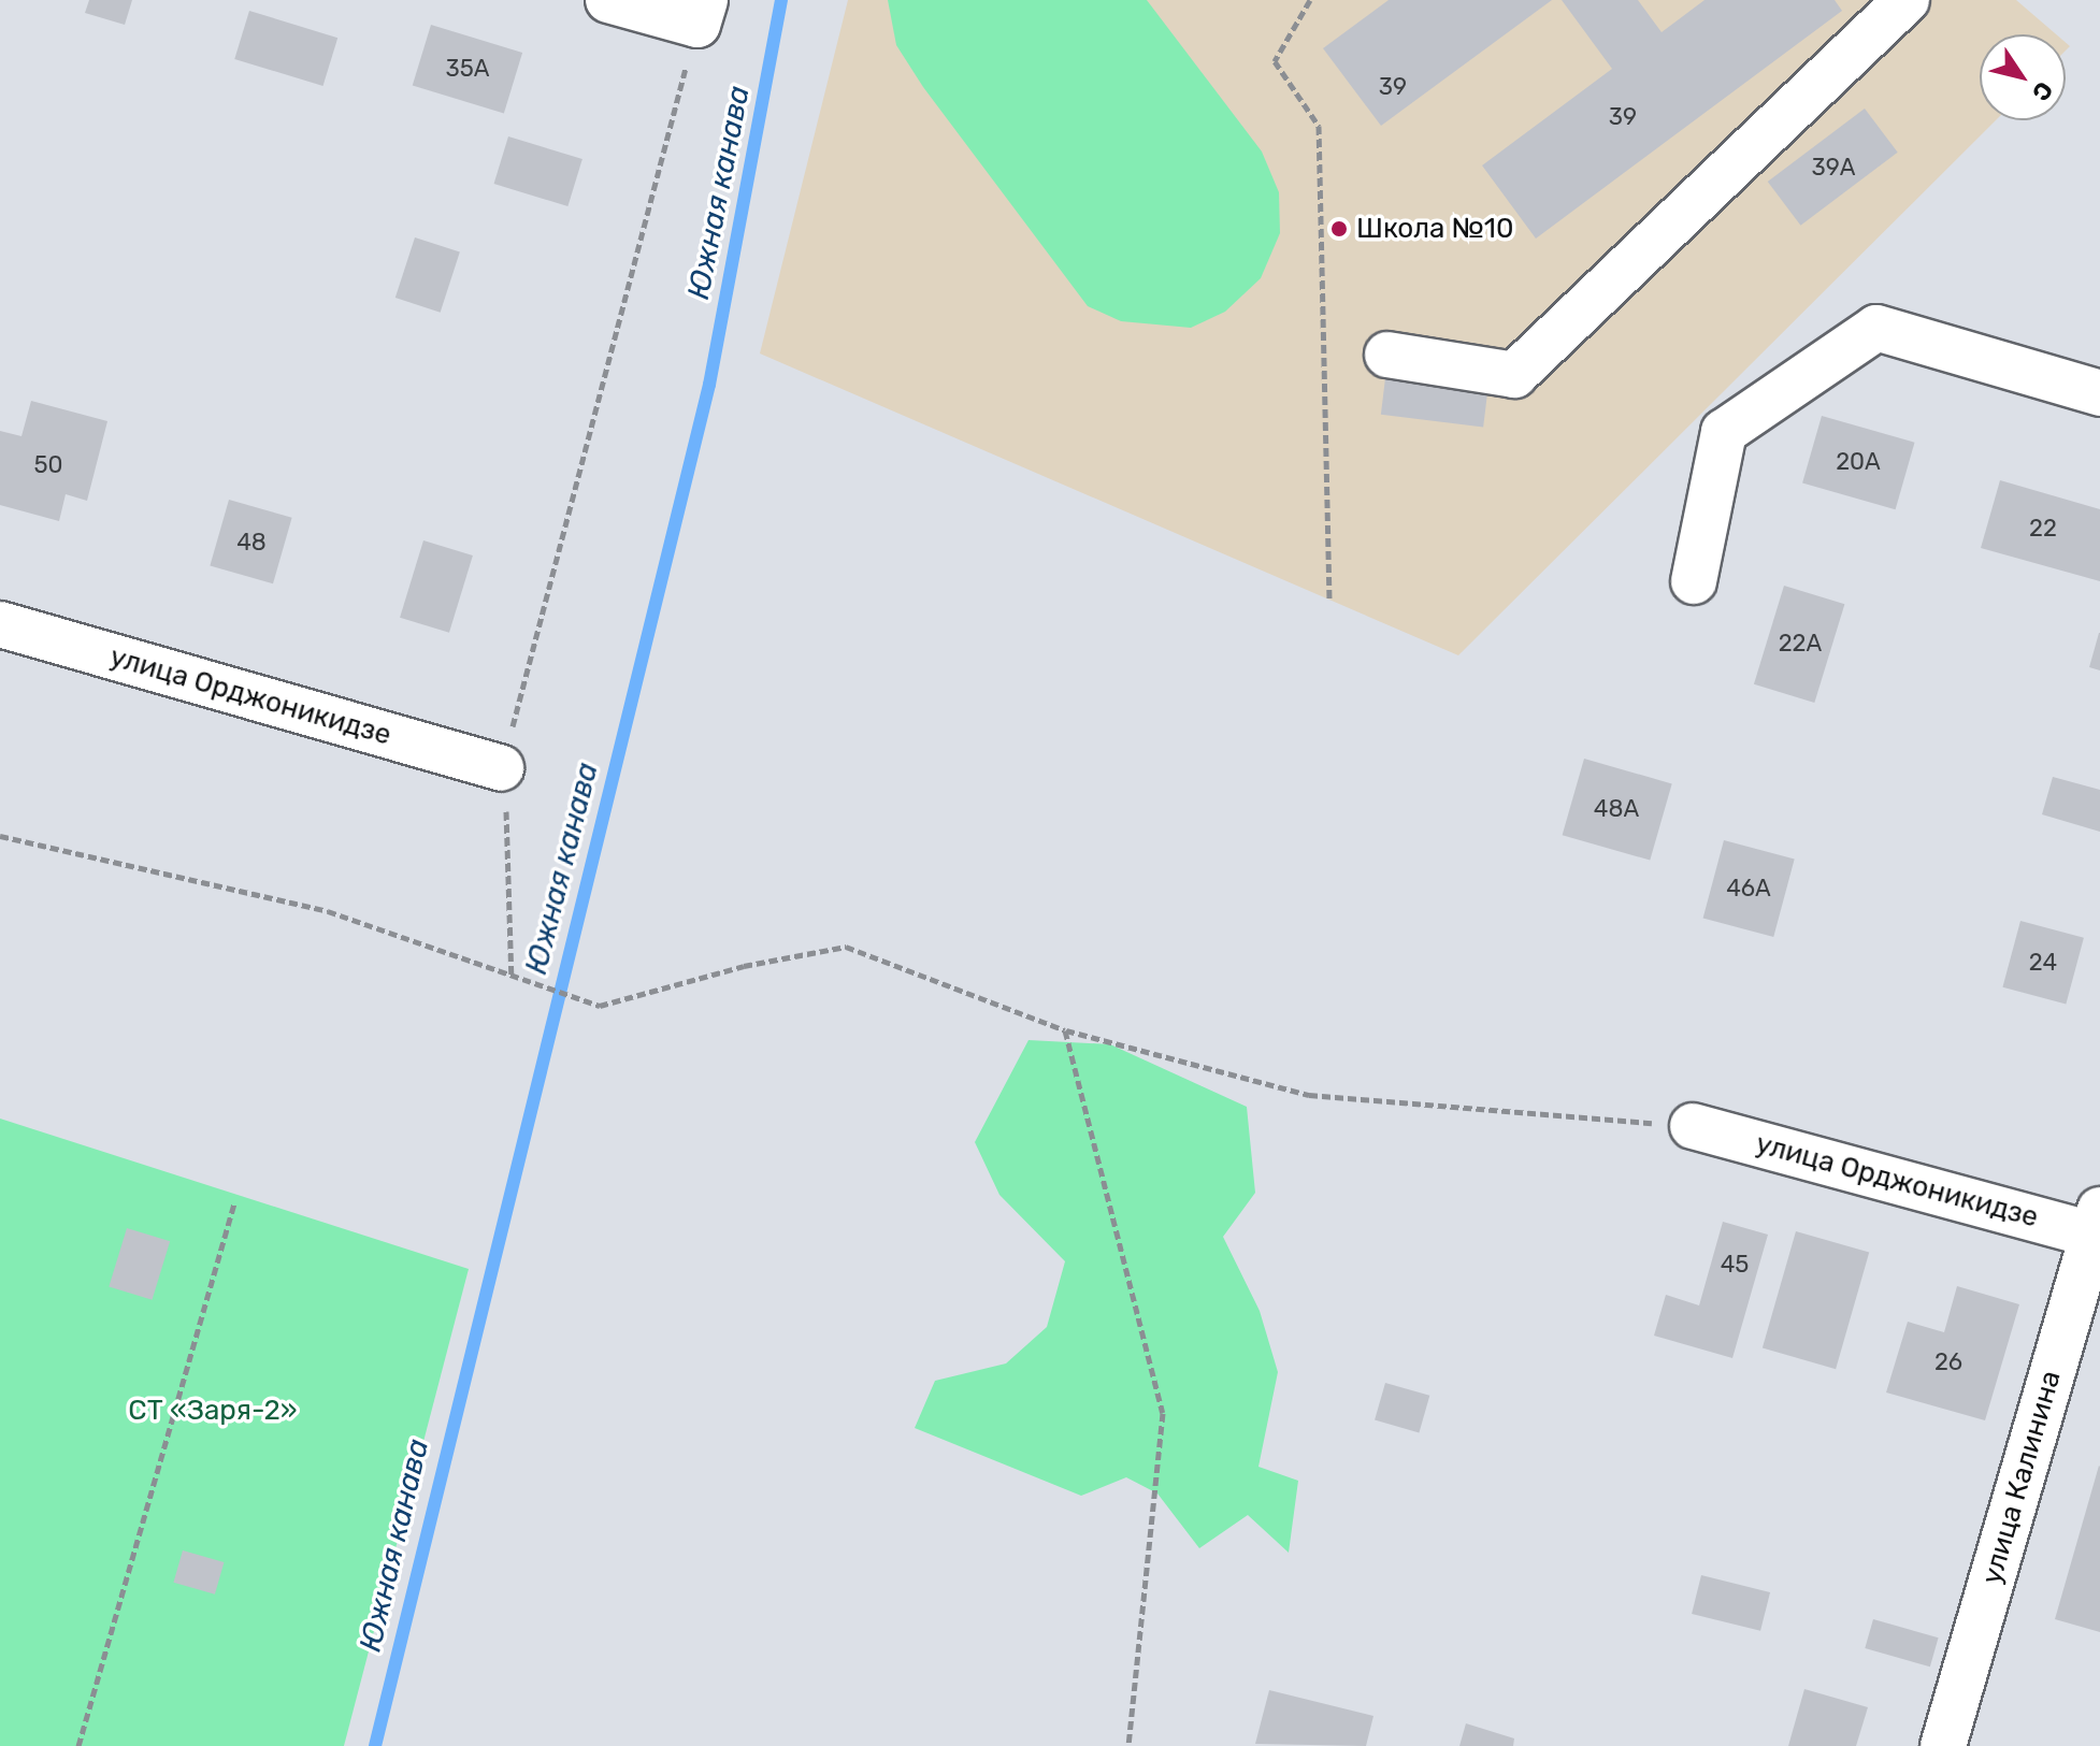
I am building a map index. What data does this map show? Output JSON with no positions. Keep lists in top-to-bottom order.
{
  "streets": {
    "street": ["улица Орджоникидзе", "улица Калинина"]
  },
  "crossings": [
    ["улица Орджоникидзе", "улица Калинина"]
  ],
  "water": ["Южная канава"],
  "parks": ["СТ «Заря-2»"],
  "places": ["Школа №10"],
  "house_numbers": [
    "35А",
    "39",
    "39",
    "39А",
    "20А",
    "50",
    "22",
    "48",
    "22А",
    "48А",
    "46А",
    "24",
    "45",
    "26"
  ],
  "north": "bottom right"
}
